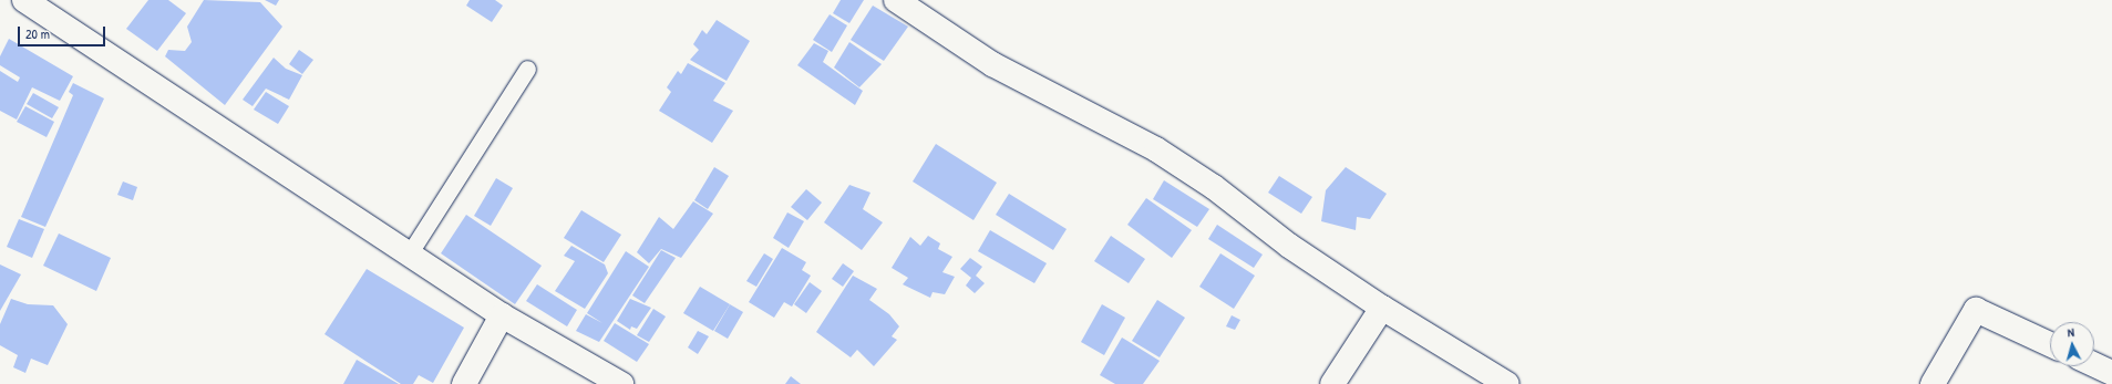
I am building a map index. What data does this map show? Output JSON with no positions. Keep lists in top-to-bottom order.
{
  "scale_bar": "20 m",
  "north": "top"
}
